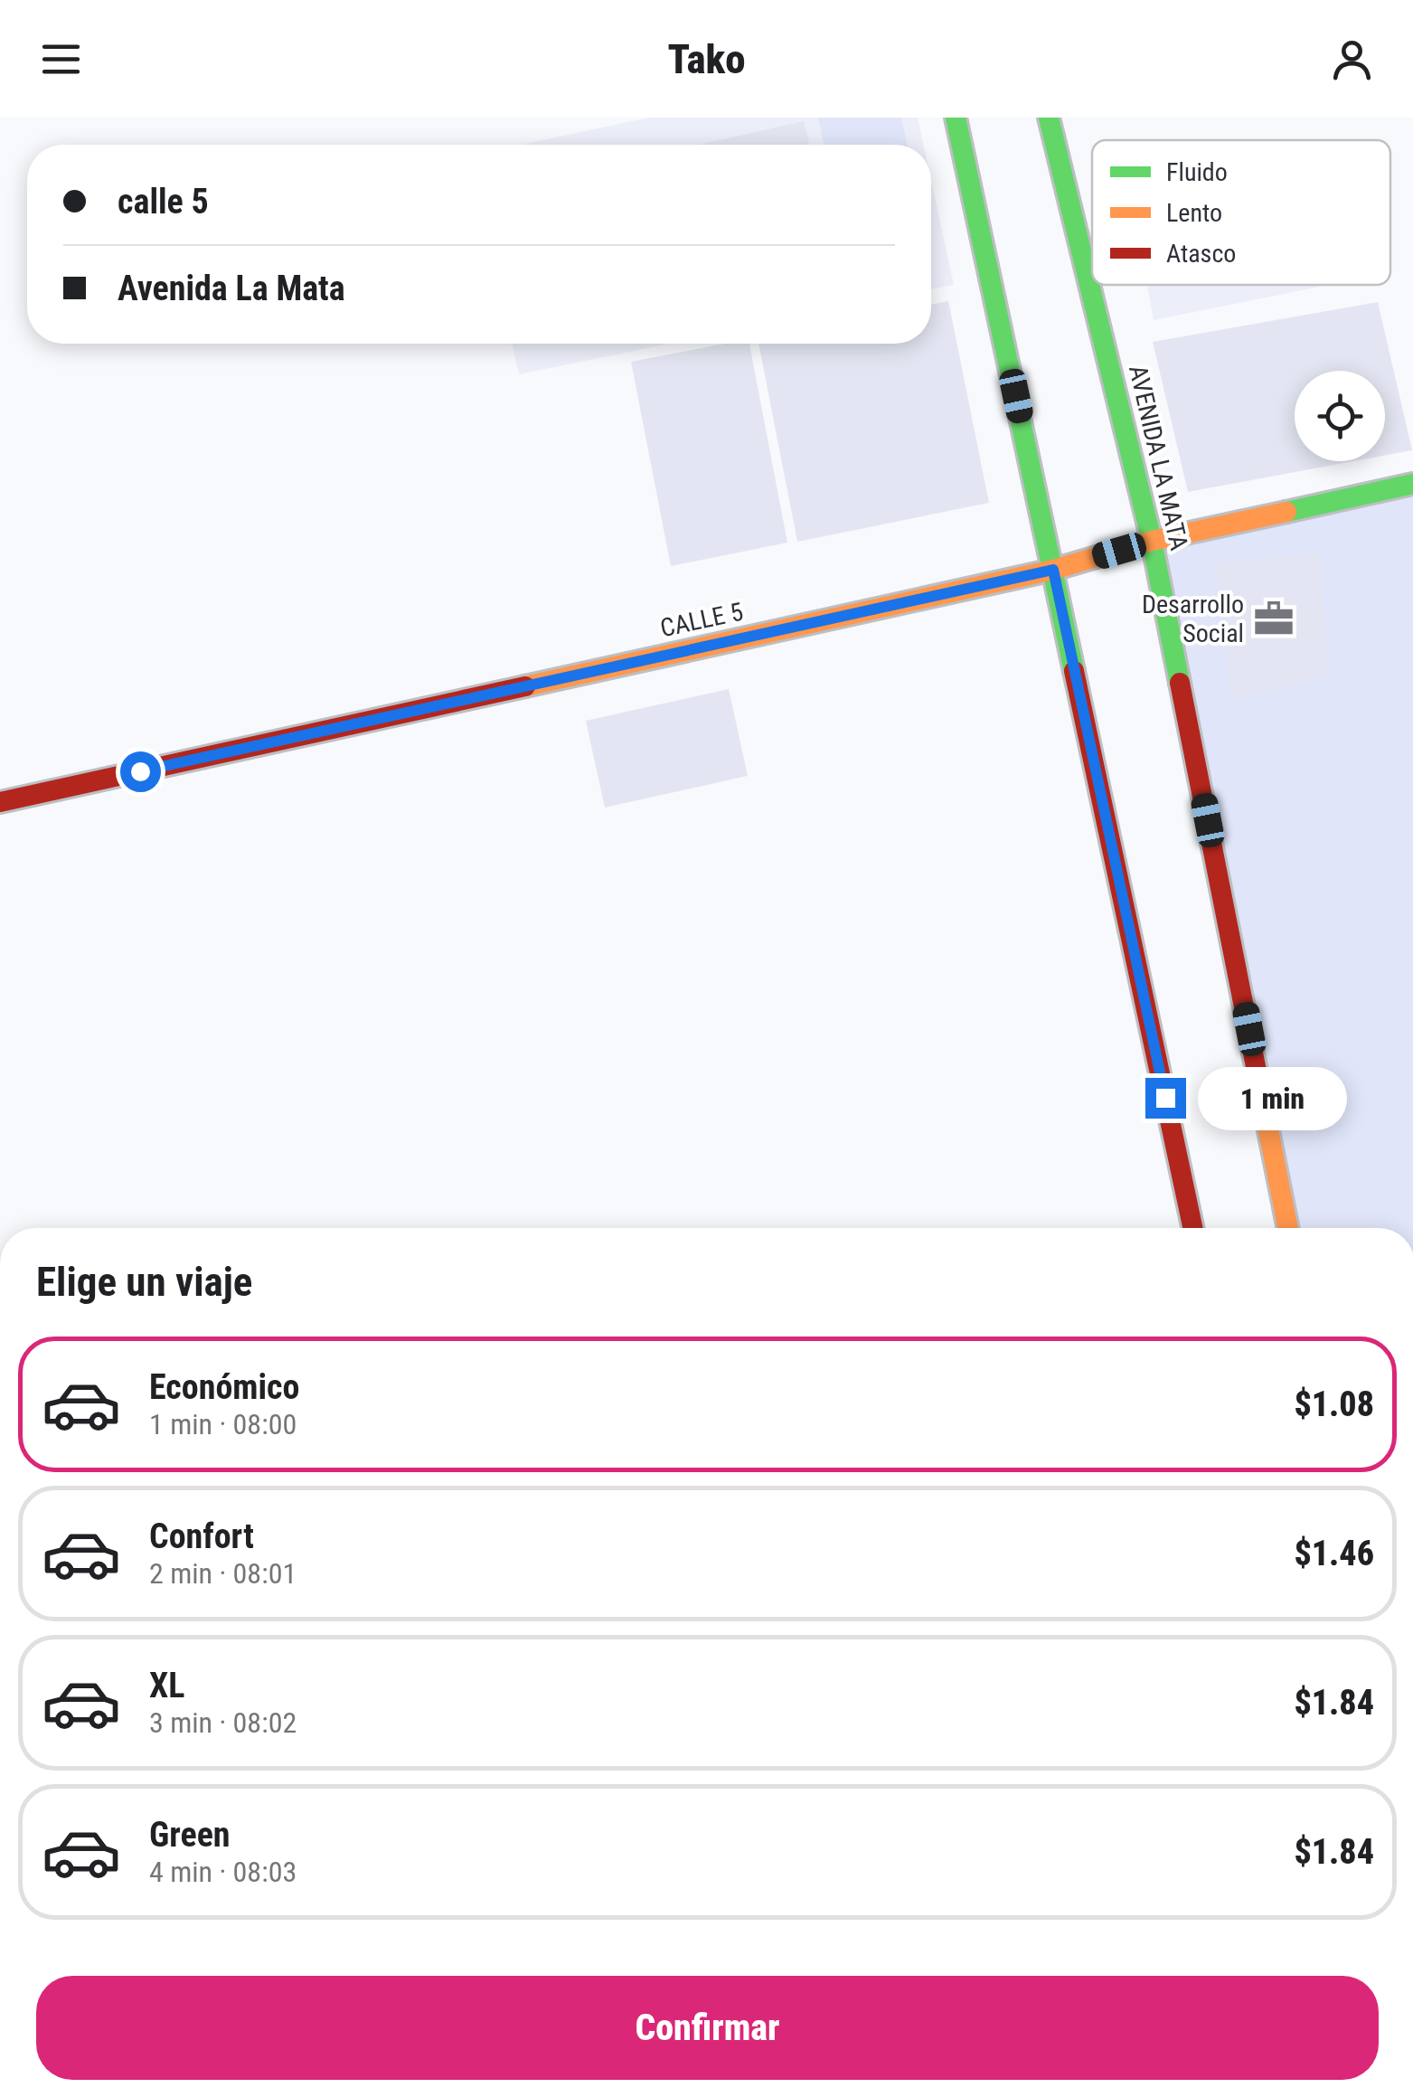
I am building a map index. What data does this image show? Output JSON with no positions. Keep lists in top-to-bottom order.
{
  "streets": {
    "street": ["AVENIDA LA MATA", "CALLE 5"]
  },
  "crossings": [
    ["AVENIDA LA MATA", "CALLE 5"]
  ],
  "places": {
    "office": ["Desarrollo Social"]
  },
  "legend": ["Fluido", "Lento", "Atasco"],
  "page": {
    "header": "Tako",
    "banner": ["calle 5", "Avenida La Mata"],
    "bubble": "1 min",
    "heading": "Elige un viaje",
    "list": [
      {
        "name": "Económico",
        "note": "1 min · 08:00",
        "value": "$1.08"
      },
      {
        "name": "Confort",
        "note": "2 min · 08:01",
        "value": "$1.46"
      },
      {
        "name": "XL",
        "note": "3 min · 08:02",
        "value": "$1.84"
      },
      {
        "name": "Green",
        "note": "4 min · 08:03",
        "value": "$1.84"
      }
    ],
    "buttons": "Confirmar"
  }
}
